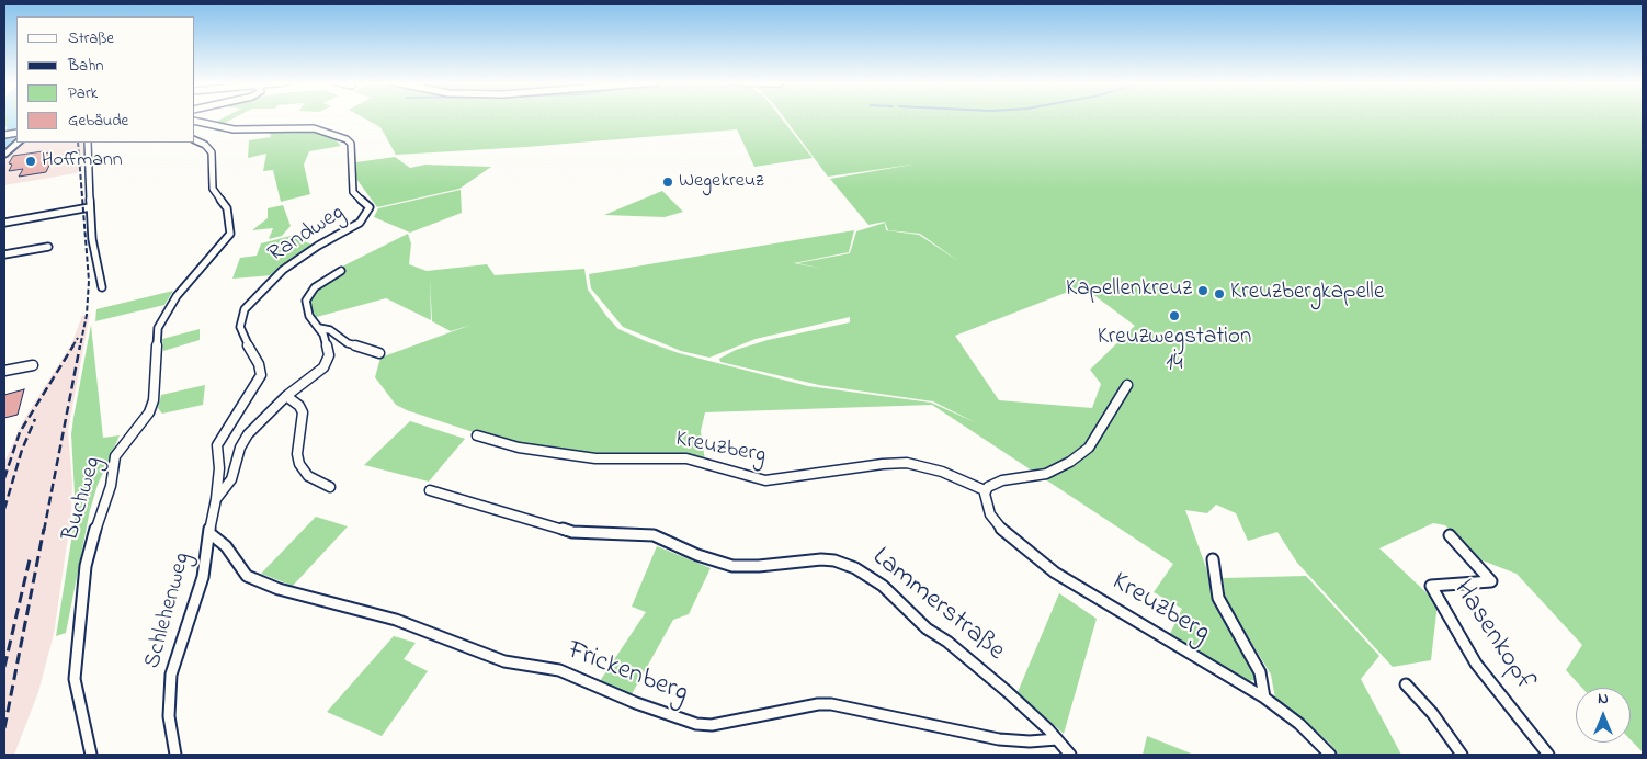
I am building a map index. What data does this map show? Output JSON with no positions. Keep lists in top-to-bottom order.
{
  "streets": {
    "street": [
      "Randweg",
      "Kreuzberg",
      "Buchweg",
      "Lammerstraße",
      "Schlehenweg",
      "Hasenkopf",
      "Frickenberg"
    ]
  },
  "crossings": [
    ["Randweg", "Schlehenweg"],
    ["Lammerstraße", "Frickenberg"],
    ["Schlehenweg", "Frickenberg"]
  ],
  "places": [
    "Hoffmann",
    "Wegekreuz",
    "Kapellenkreuz",
    "Kreuzbergkapelle",
    "Kreuzwegstation 14"
  ],
  "legend": [
    "Straße",
    "Bahn",
    "Park",
    "Gebäude"
  ],
  "north": "top"
}
